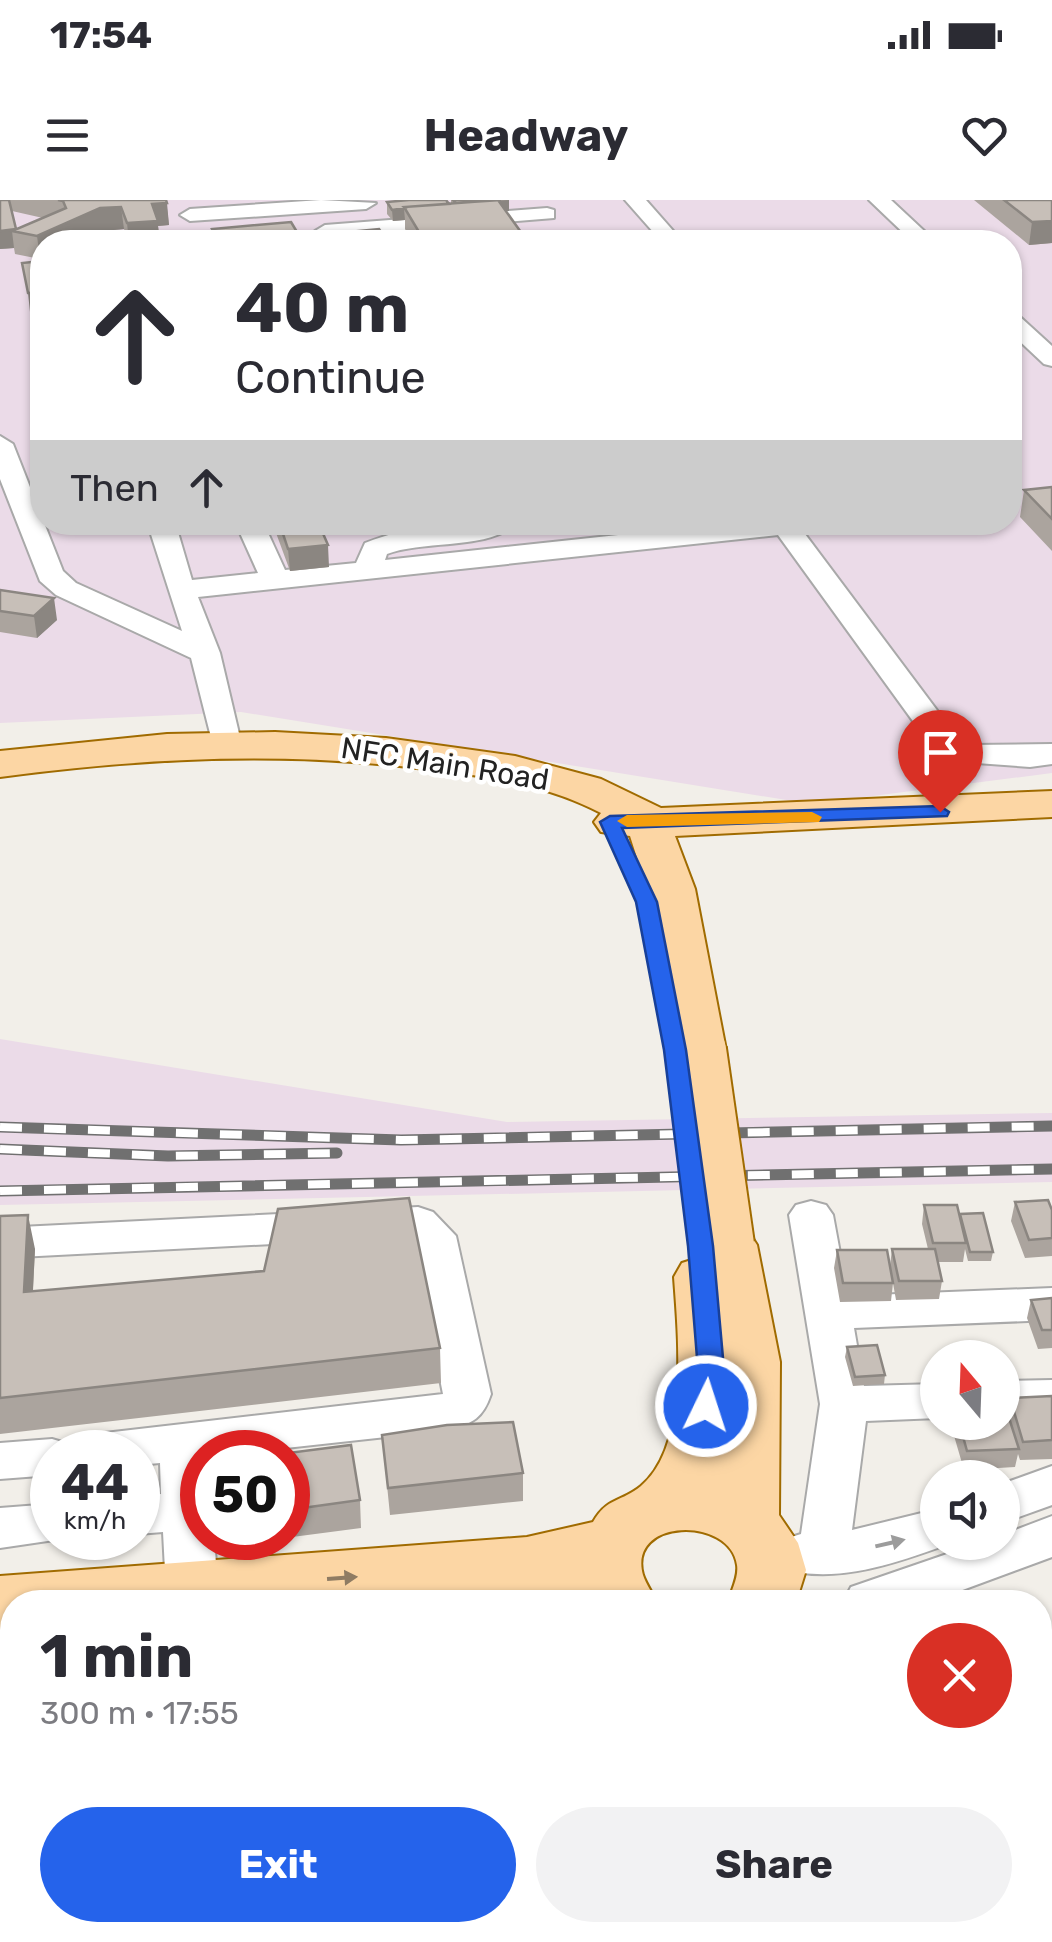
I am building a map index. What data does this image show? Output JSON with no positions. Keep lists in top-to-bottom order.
{
  "streets": {
    "main road": ["NFC Main Road"]
  },
  "north": "top",
  "page": {
    "status": "17:54",
    "header": "Headway",
    "turn": ["40 m", "Continue"],
    "then": "Then",
    "speed": "44 km/h",
    "limit": "50",
    "heading": ["1 min", "300 m · 17:55"],
    "buttons": ["Exit", "Share"]
  }
}
